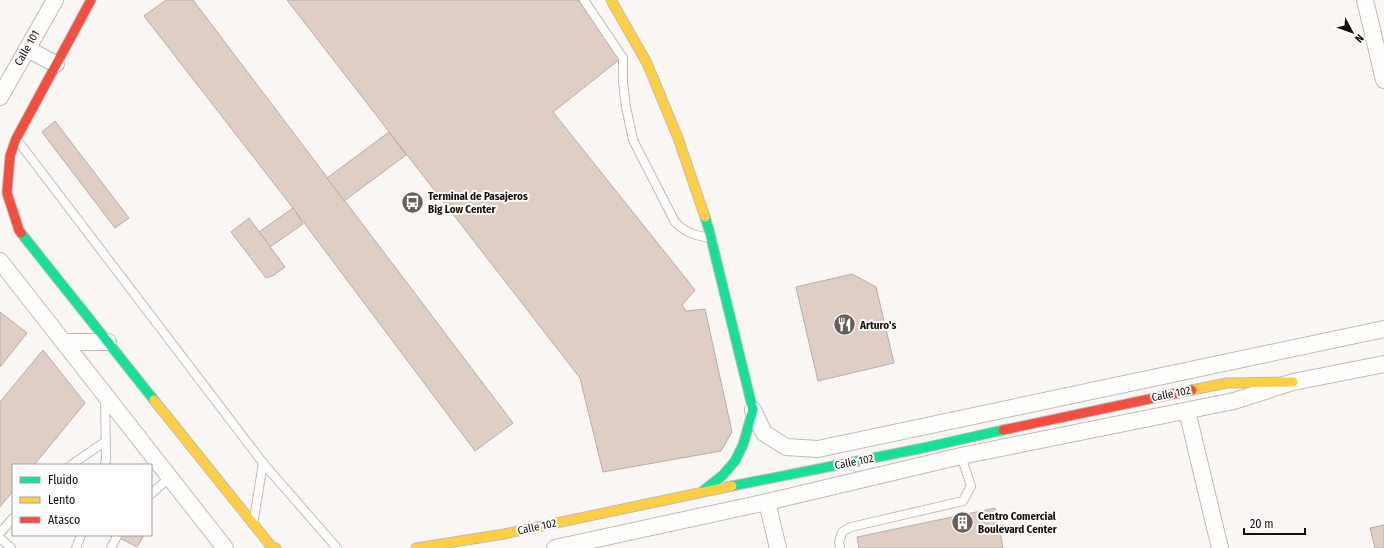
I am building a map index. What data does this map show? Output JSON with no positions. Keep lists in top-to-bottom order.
{
  "streets": {
    "street": ["Calle 101", "Calle 102"]
  },
  "places": {
    "bus stop": ["Terminal de Pasajeros Big Low Center"],
    "restaurant": ["Arturo's"],
    "building": ["Centro Comercial Boulevard Center"]
  },
  "legend": ["Fluido", "Lento", "Atasco"],
  "scale_bar": "20 m",
  "north": "bottom right"
}
